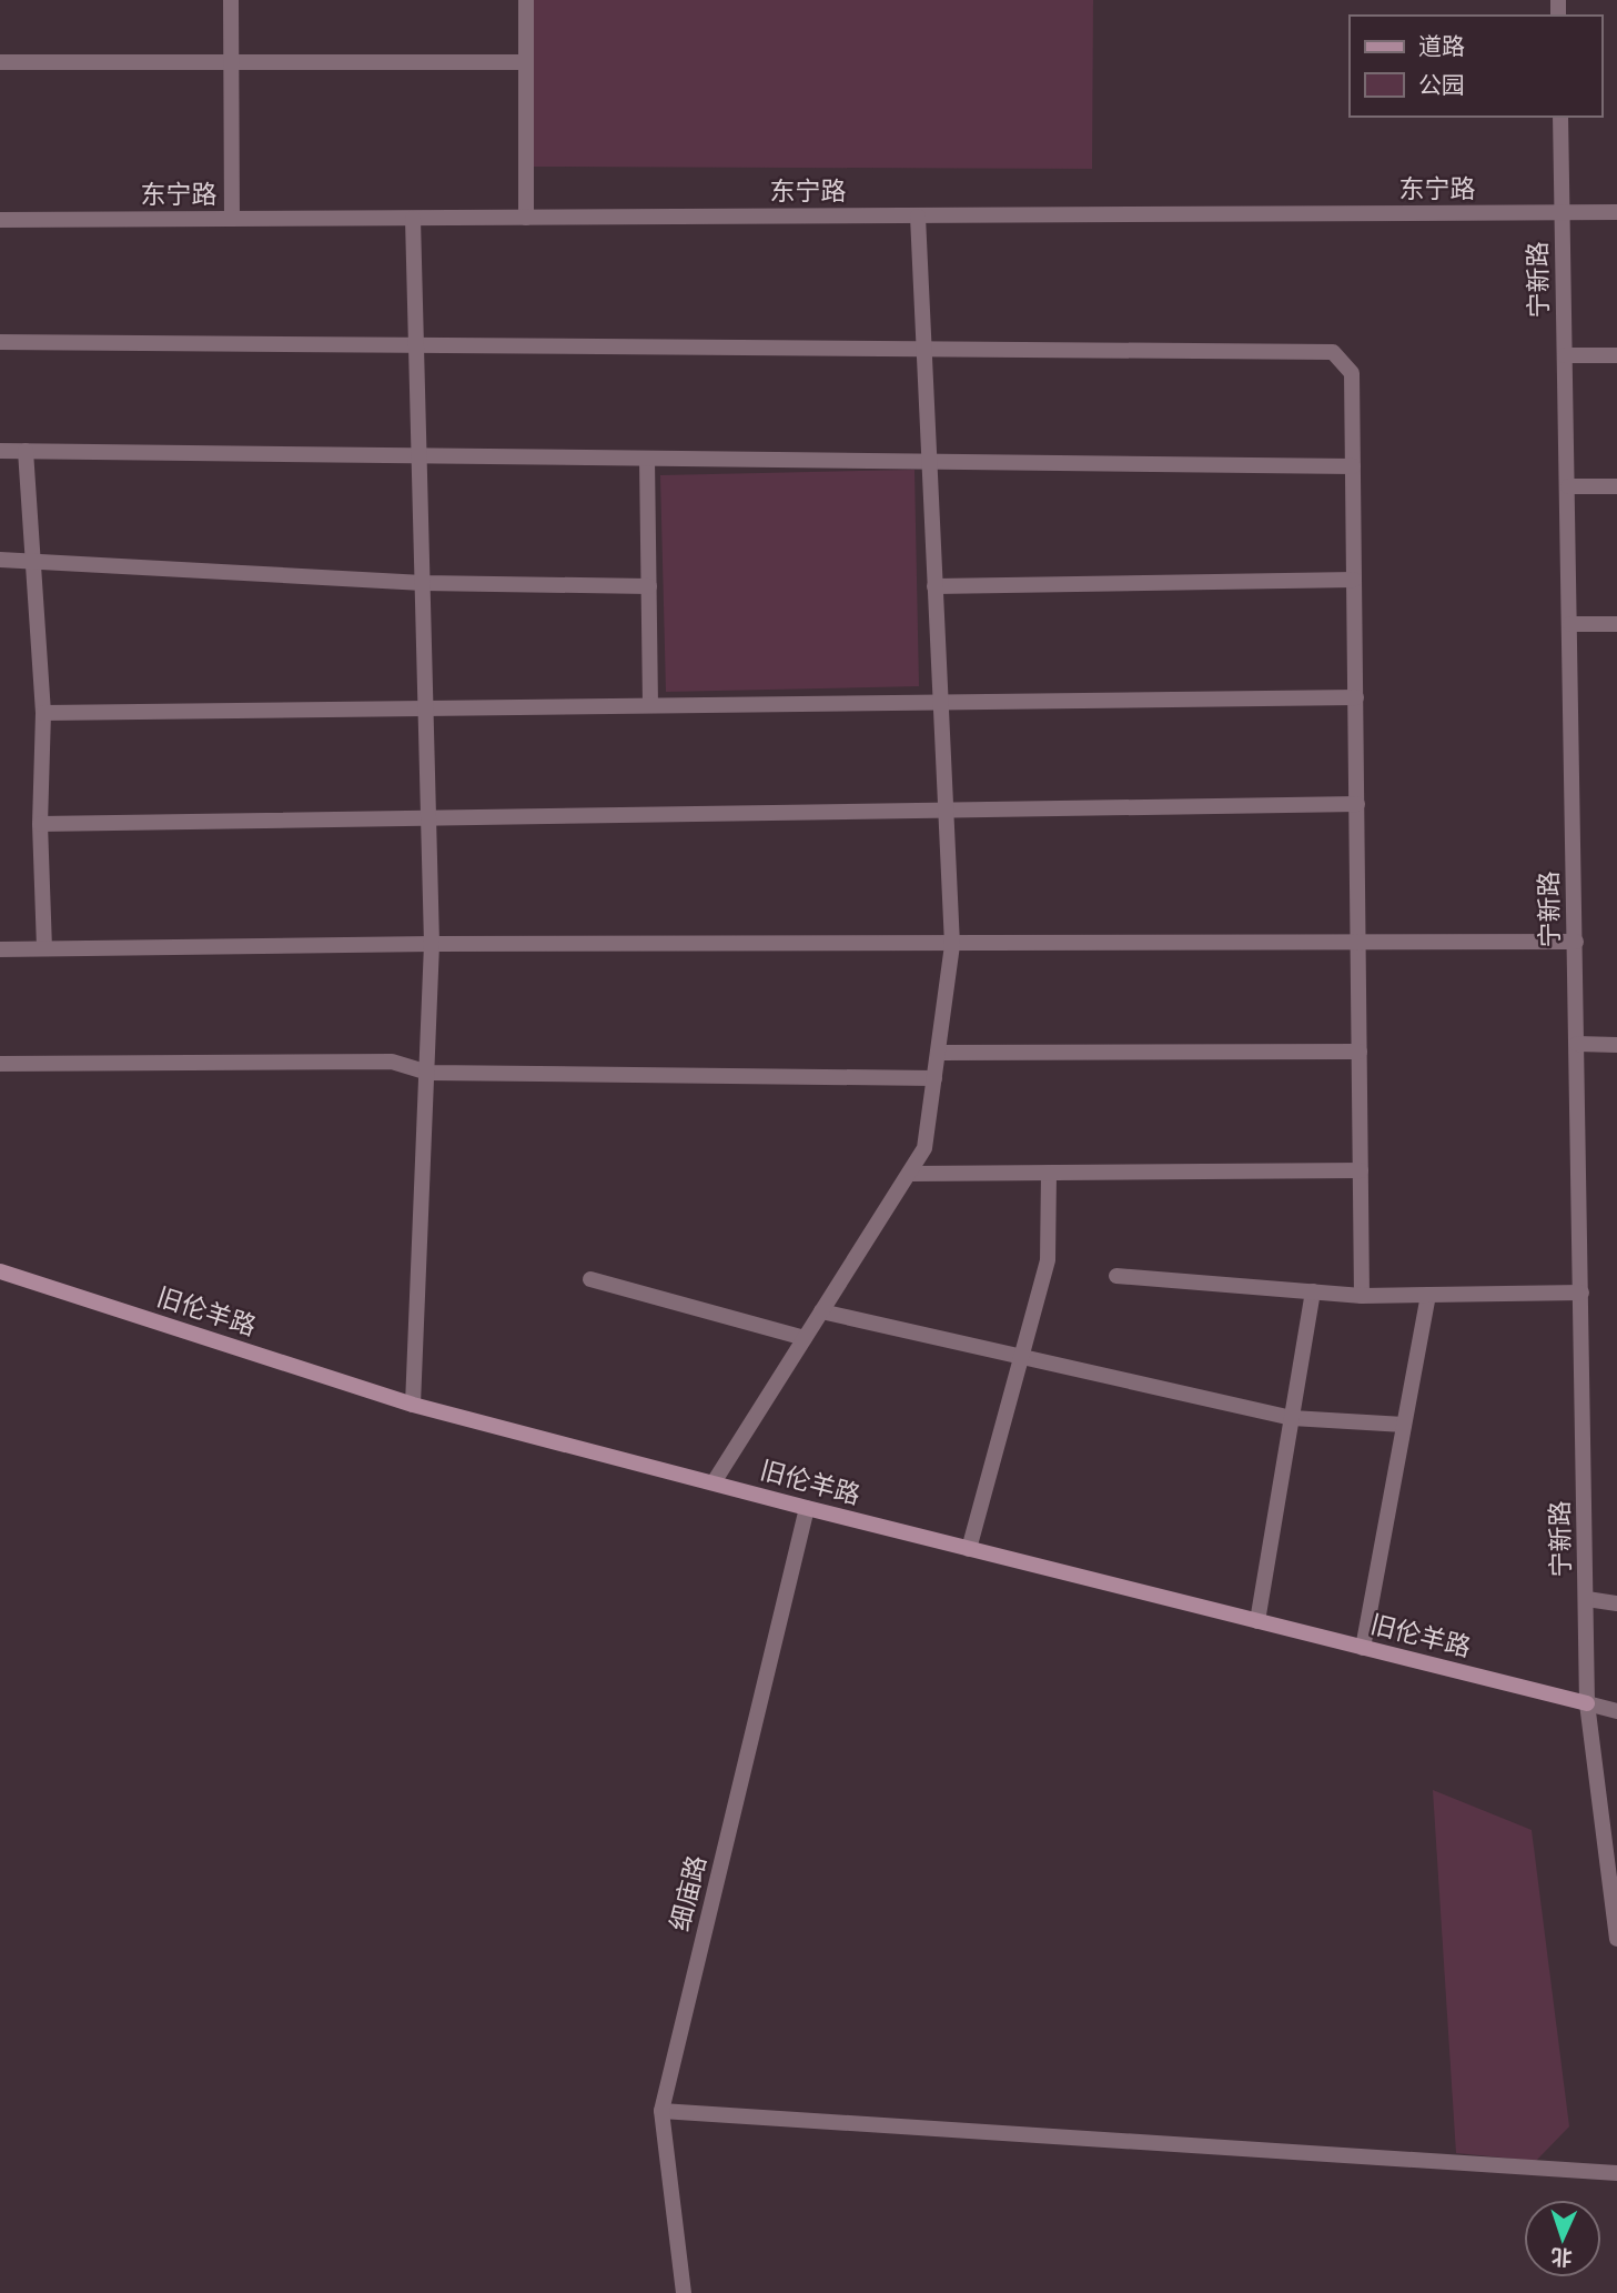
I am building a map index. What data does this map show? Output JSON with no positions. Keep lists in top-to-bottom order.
{
  "streets": {
    "street": [
      "东宁路",
      "宁新路",
      "旧伦羊路",
      "细庙路"
    ]
  },
  "crossings": [
    ["东宁路", "宁新路"],
    ["宁新路", "旧伦羊路"],
    ["旧伦羊路", "细庙路"]
  ],
  "legend": ["道路", "公园"],
  "north": "bottom"
}
